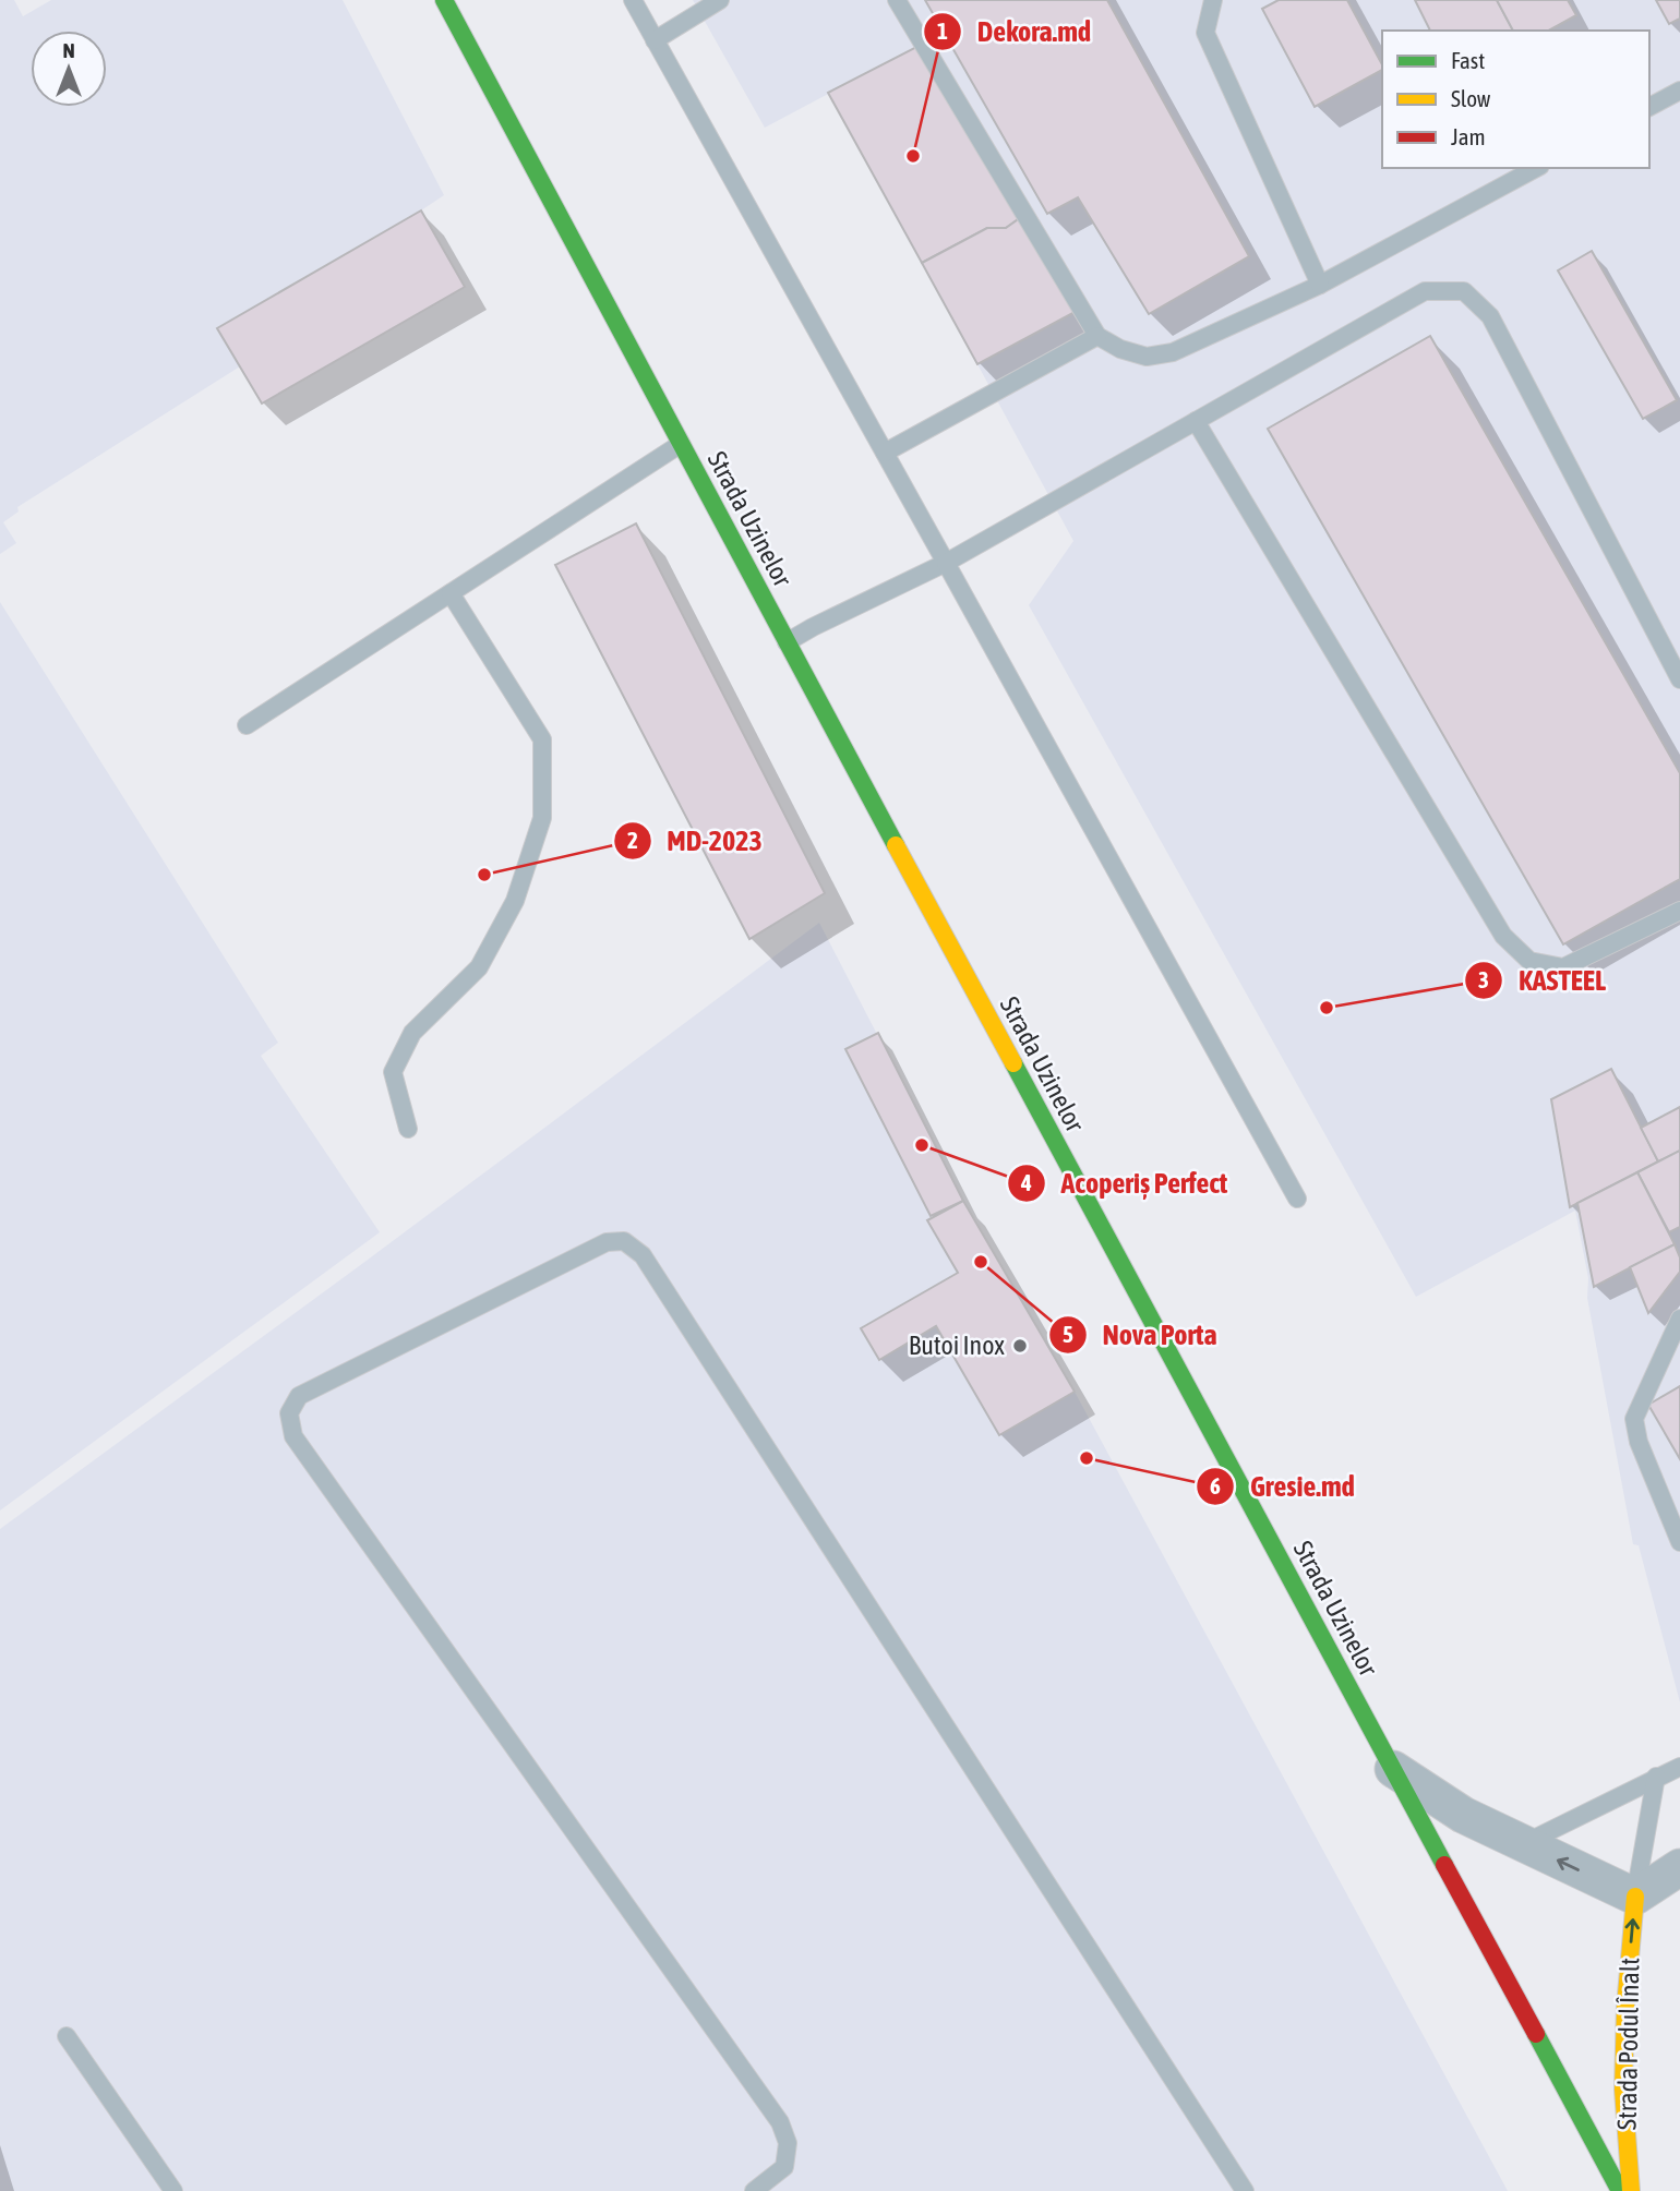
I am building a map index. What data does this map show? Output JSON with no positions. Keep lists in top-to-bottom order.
{
  "streets": {
    "main road": ["Strada Uzinelor", "Strada Podul Înalt"]
  },
  "one_way": ["Strada Podul Înalt"],
  "places": [
    "Dekora.md",
    "MD-2023",
    "KASTEEL",
    "Acoperiș Perfect",
    "Nova Porta",
    "Butoi Inox",
    "Gresie.md"
  ],
  "legend": ["Fast", "Slow", "Jam"],
  "north": "top"
}
